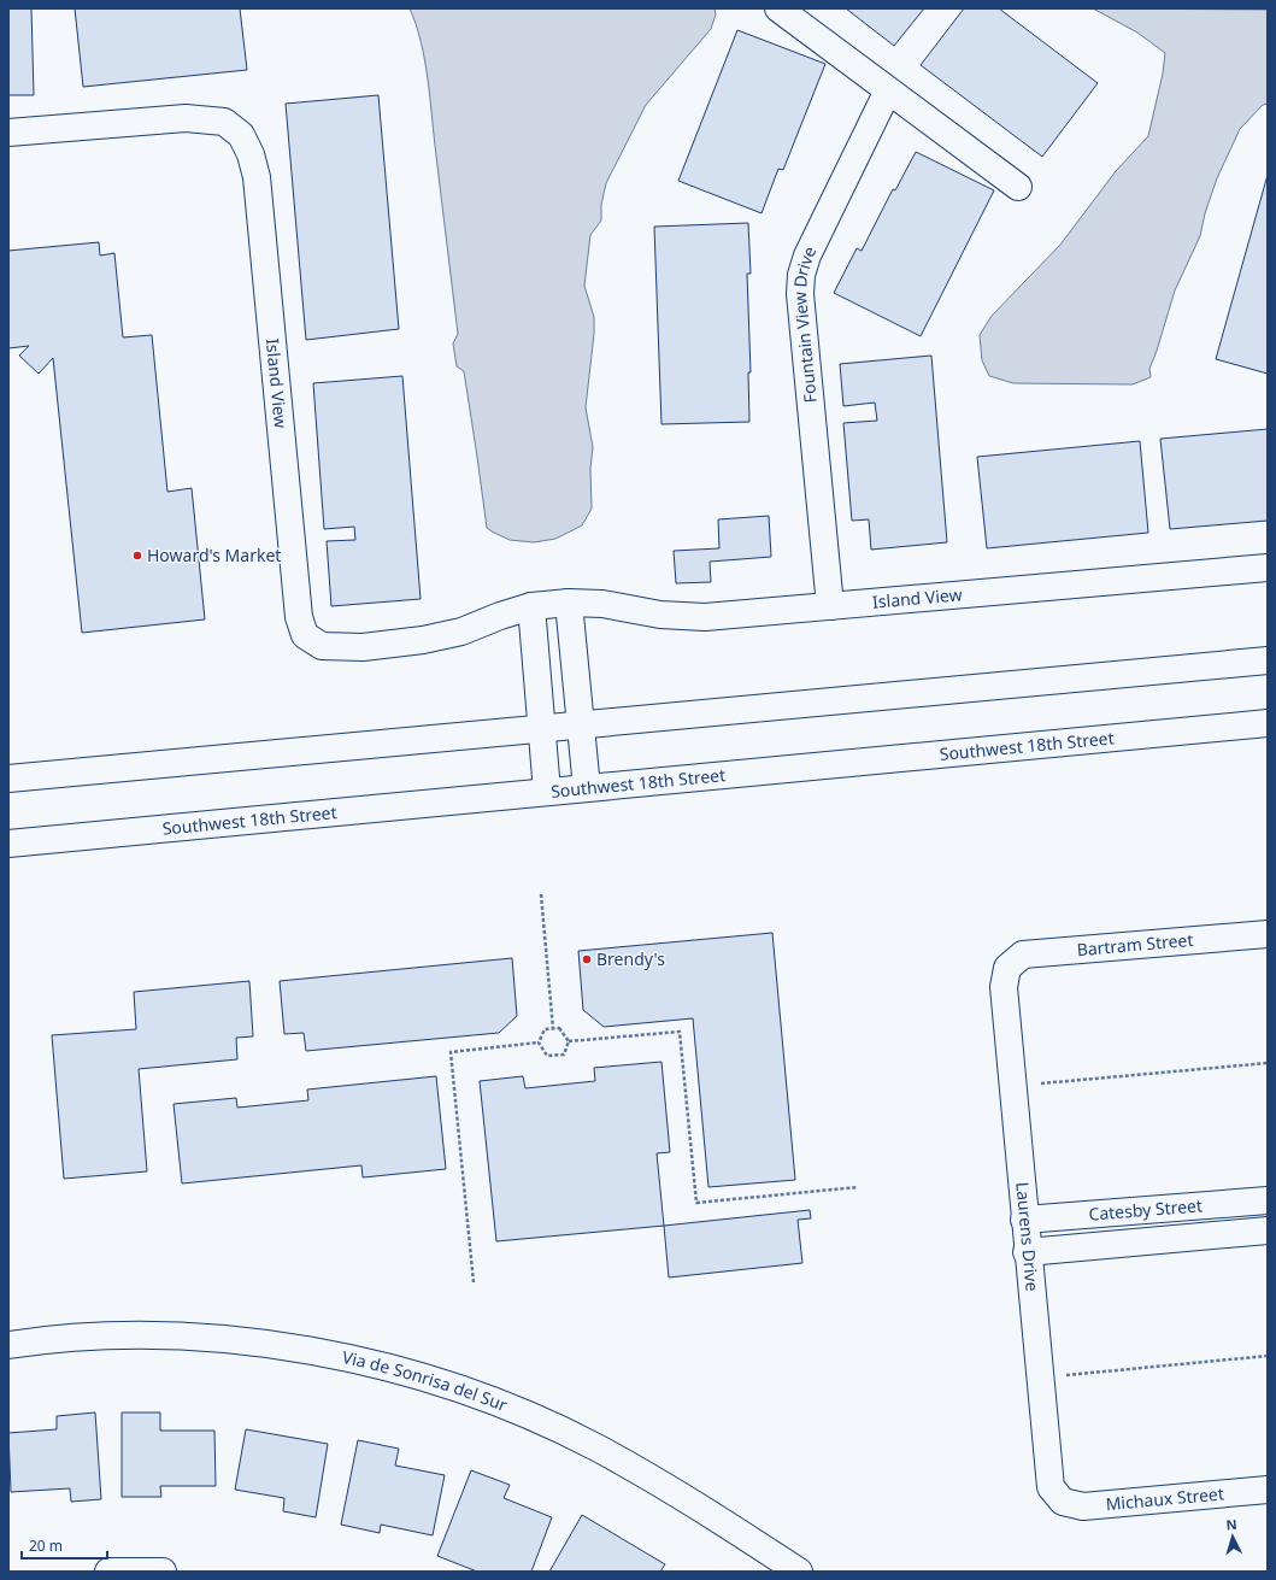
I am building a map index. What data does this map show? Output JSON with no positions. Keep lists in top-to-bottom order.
{
  "streets": {
    "street": [
      "Fountain View Drive",
      "Island View",
      "Southwest 18th Street",
      "Bartram Street",
      "Catesby Street",
      "Laurens Drive",
      "Via de Sonrisa del Sur",
      "Michaux Street"
    ]
  },
  "crossings": [
    ["Fountain View Drive", "Island View"],
    ["Bartram Street", "Laurens Drive"],
    ["Catesby Street", "Laurens Drive"],
    ["Laurens Drive", "Michaux Street"]
  ],
  "places": ["Howard's Market", "Brendy's"],
  "scale_bar": "20 m",
  "north": "top"
}
